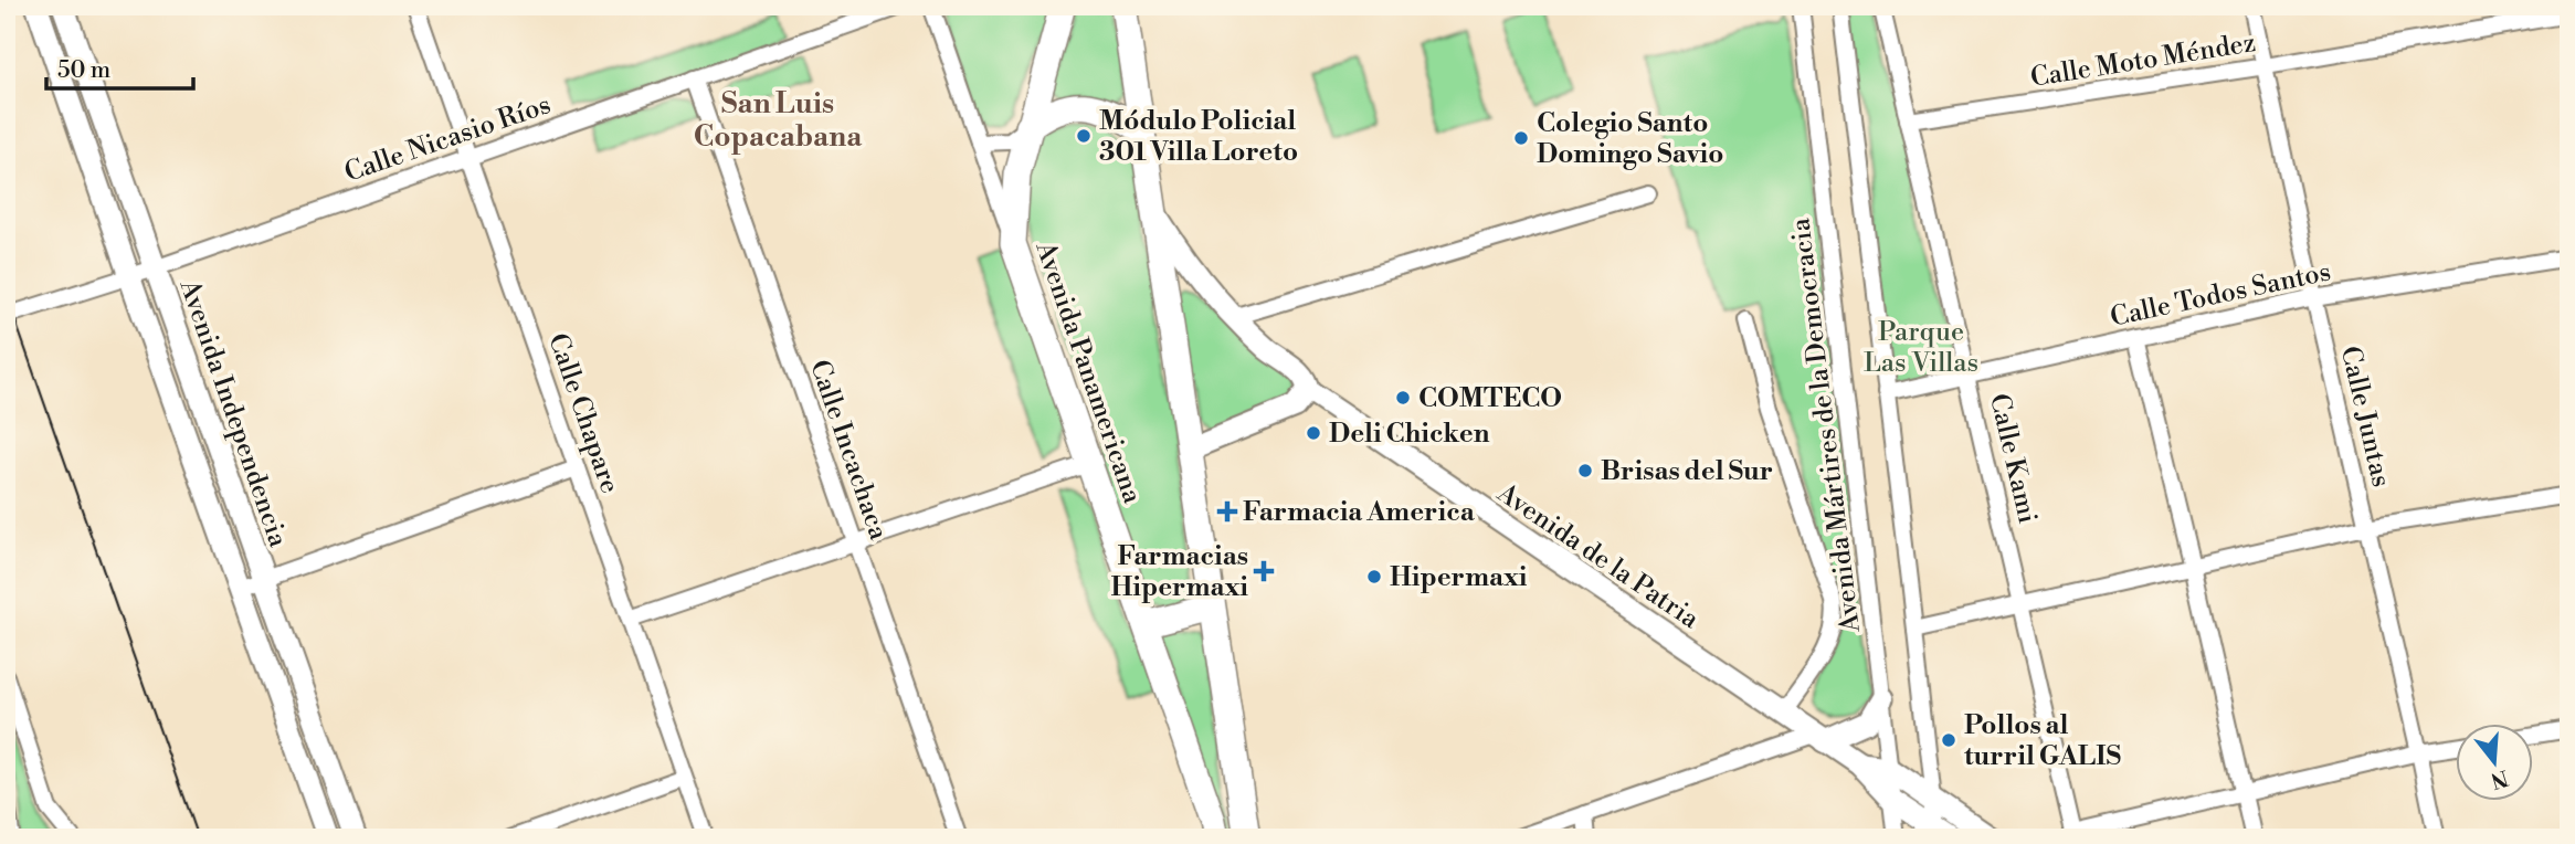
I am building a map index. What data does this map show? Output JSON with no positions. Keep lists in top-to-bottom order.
{
  "streets": {
    "main road": ["Avenida Panamericana", "Avenida Independencia", "Avenida de la Patria"],
    "street": [
      "Calle Moto Méndez",
      "Calle Nicasio Ríos",
      "Calle Todos Santos",
      "Calle Chapare",
      "Calle Juntas",
      "Avenida Mártires de la Democracia",
      "Calle Incachaca",
      "Calle Kami"
    ]
  },
  "crossings": [
    ["Calle Moto Méndez", "Calle Juntas"],
    ["Calle Moto Méndez", "Calle Kami"],
    ["Calle Nicasio Ríos", "Avenida Independencia"],
    ["Calle Nicasio Ríos", "Calle Chapare"],
    ["Calle Nicasio Ríos", "Calle Incachaca"],
    ["Calle Todos Santos", "Calle Juntas"],
    ["Calle Todos Santos", "Calle Kami"],
    ["Avenida Mártires de la Democracia", "Avenida de la Patria"]
  ],
  "districts": ["San Luis Copacabana"],
  "parks": ["Parque Las Villas"],
  "places": {
    "other": [
      "Módulo Policial 301 Villa Loreto",
      "Colegio Santo Domingo Savio",
      "COMTECO",
      "Deli Chicken",
      "Brisas del Sur",
      "Hipermaxi",
      "Pollos al turril GALIS"
    ],
    "health": ["Farmacia America", "Farmacias Hipermaxi"]
  },
  "scale_bar": "50 m",
  "north": "bottom"
}
